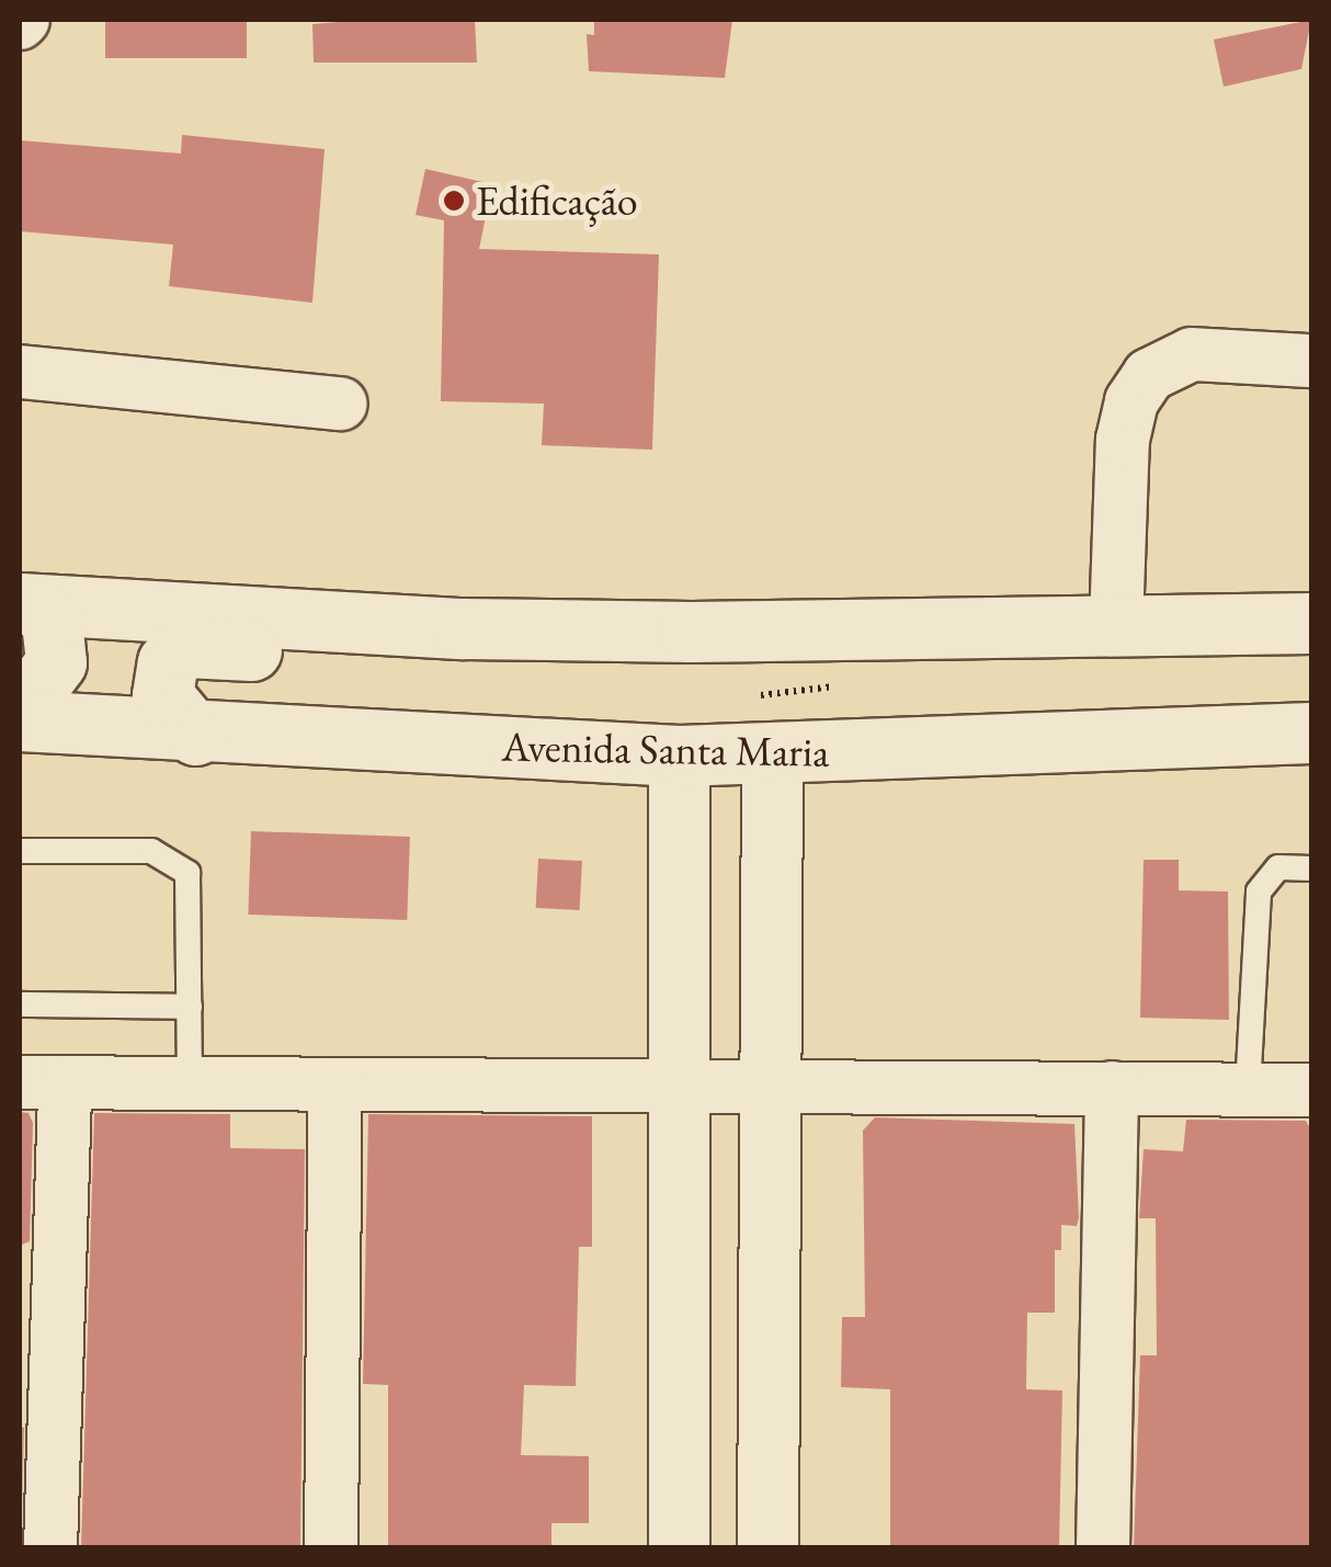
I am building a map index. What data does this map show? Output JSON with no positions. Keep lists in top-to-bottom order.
{
  "streets": {
    "main road": ["Avenida Santa Maria"]
  },
  "places": ["Edificação"]
}
